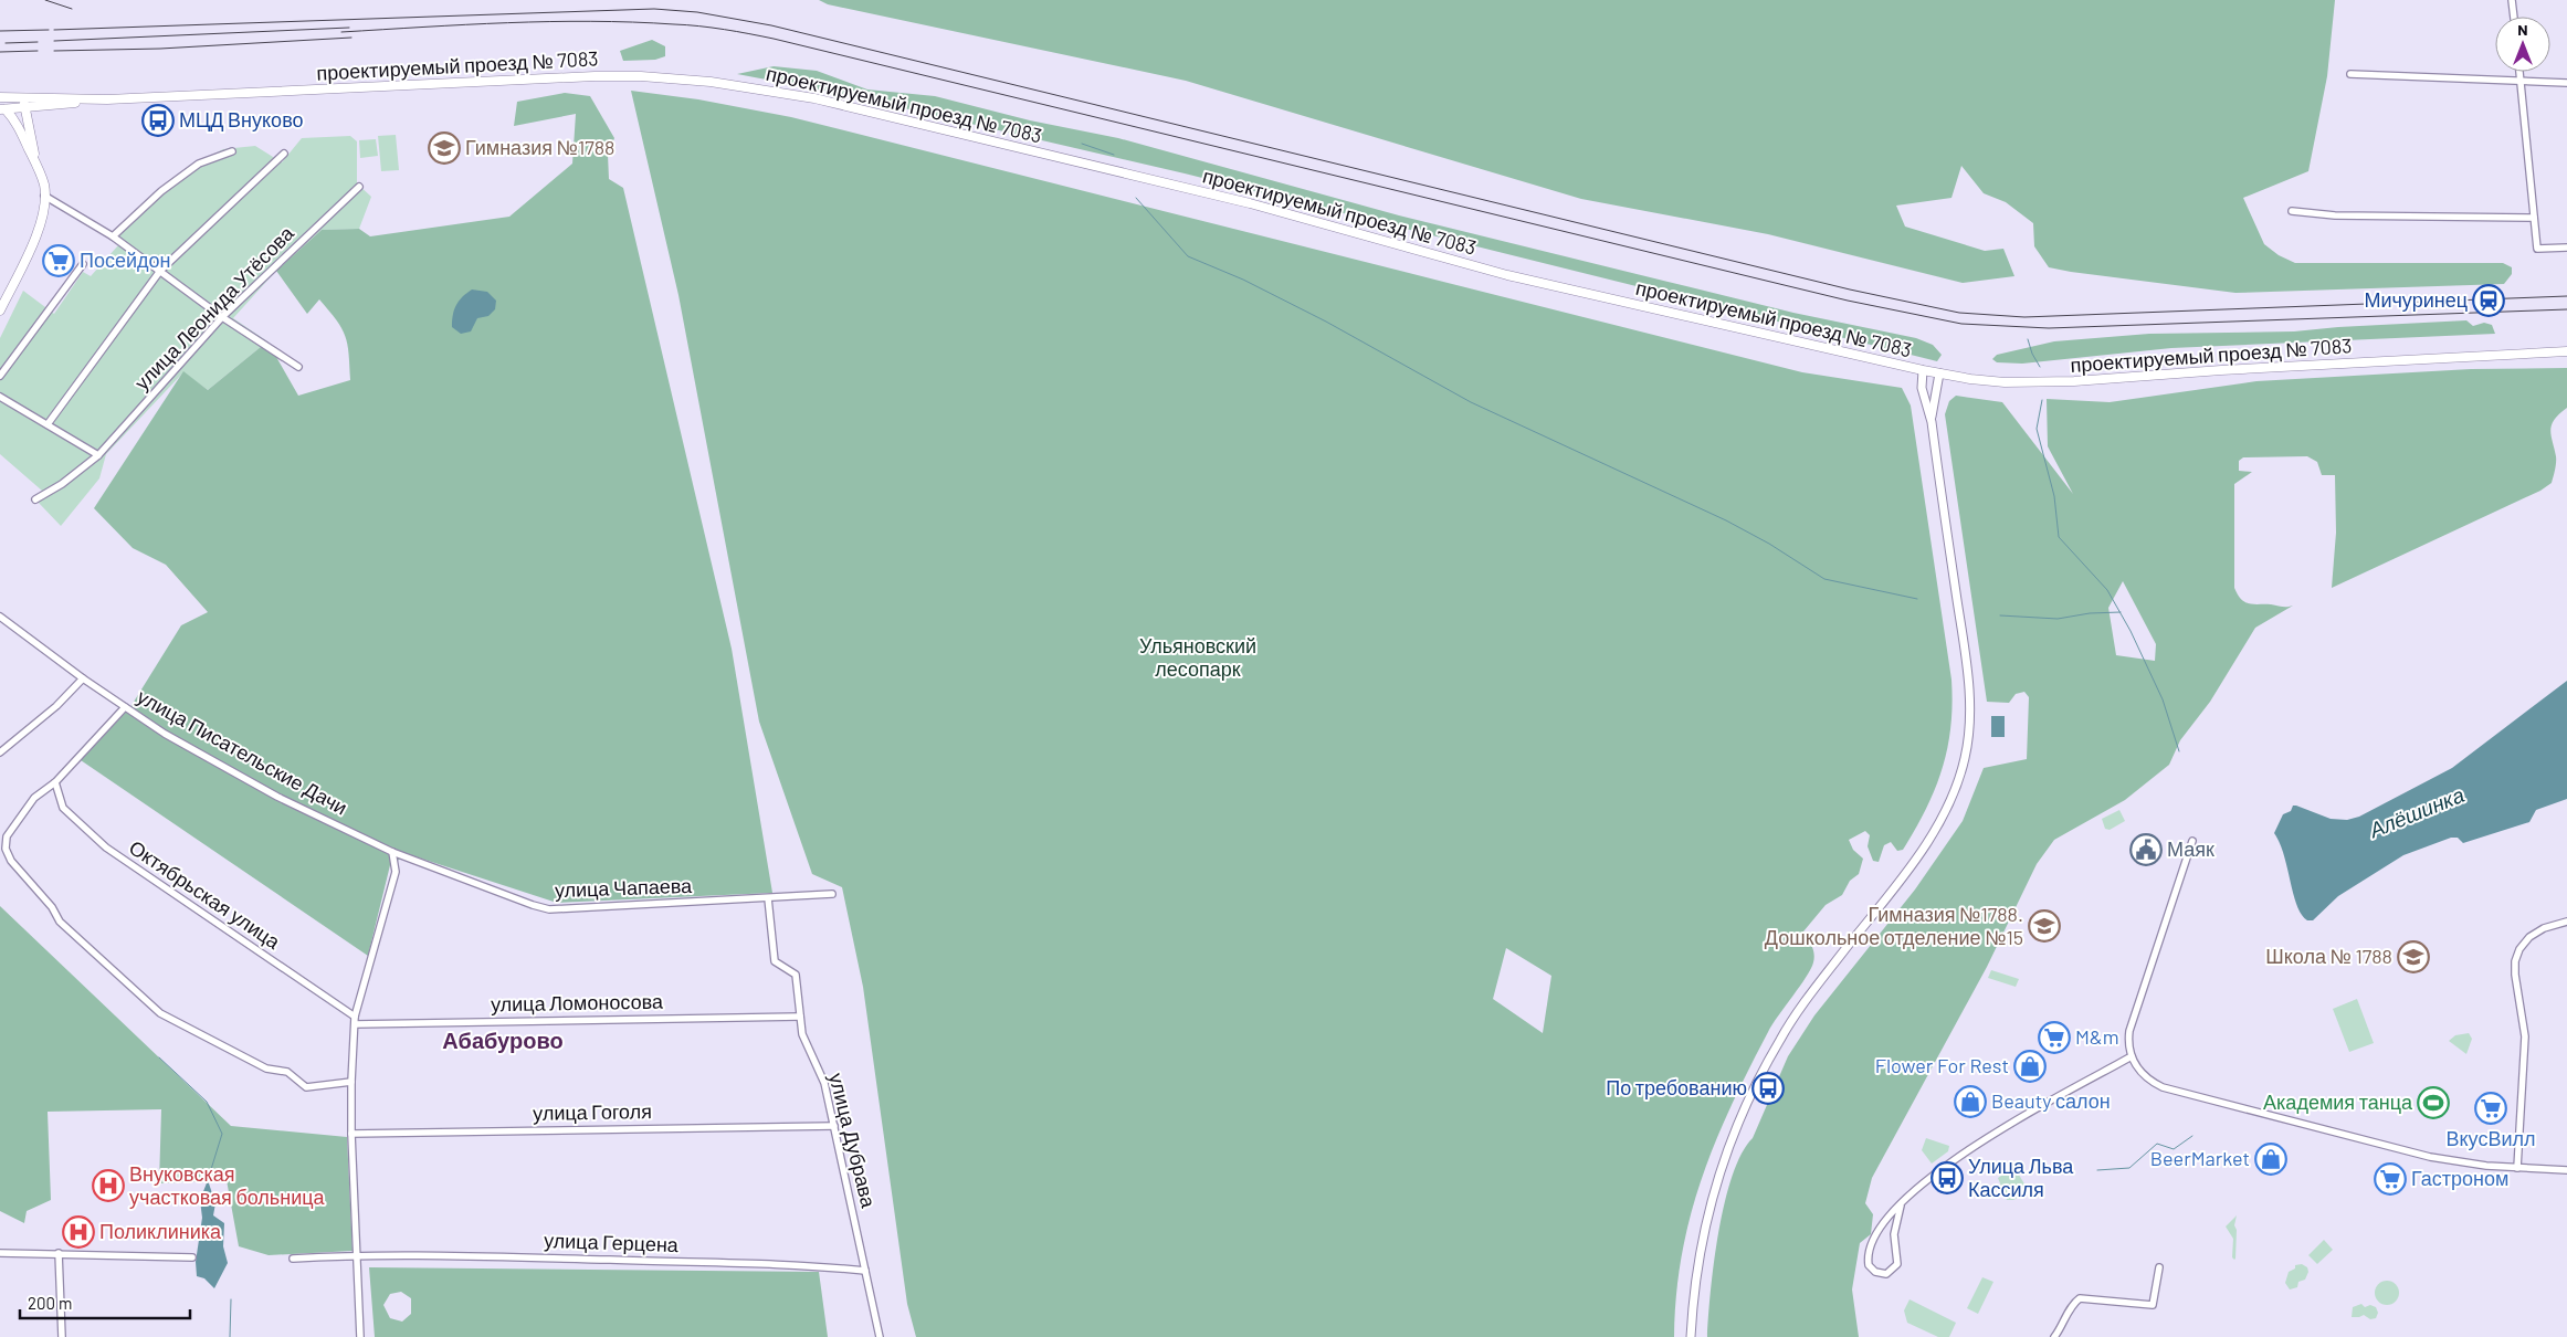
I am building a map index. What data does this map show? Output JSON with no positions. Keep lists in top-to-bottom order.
{
  "streets": {
    "main road": ["проектируемый проезд № 7083"],
    "street": [
      "улица Леонида Утёсова",
      "улица Писательские Дачи",
      "улица Чапаева",
      "Октябрьская улица",
      "улица Ломоносова",
      "улица Гоголя",
      "улица Дубрава",
      "улица Герцена"
    ]
  },
  "crossings": [
    ["улица Писательские Дачи", "улица Чапаева"],
    ["улица Чапаева", "улица Дубрава"],
    ["Октябрьская улица", "улица Ломоносова"],
    ["улица Ломоносова", "улица Дубрава"],
    ["улица Гоголя", "улица Дубрава"],
    ["улица Дубрава", "улица Герцена"]
  ],
  "districts": ["Абабурово"],
  "water": ["Алёшинка"],
  "parks": ["Ульяновский лесопарк"],
  "places": {
    "bus stop": ["МЦД Внуково", "По требованию", "Улица Льва Кассиля"],
    "school or university": ["Гимназия №1788", "Гимназия №1788. Дошкольное отделение №15", "Школа № 1788"],
    "supermarket": [
      "Посейдон",
      "M&m",
      "ВкусВилл",
      "Гастроном"
    ],
    "station": ["Мичуринец"],
    "public building": ["Маяк"],
    "shop": ["Flower For Rest", "Beauty салон", "BeerMarket"],
    "sports": ["Академия танца"],
    "hospital": ["Внуковская участковая больница", "Поликлиника"]
  },
  "scale_bar": "200 m",
  "north": "top"
}
